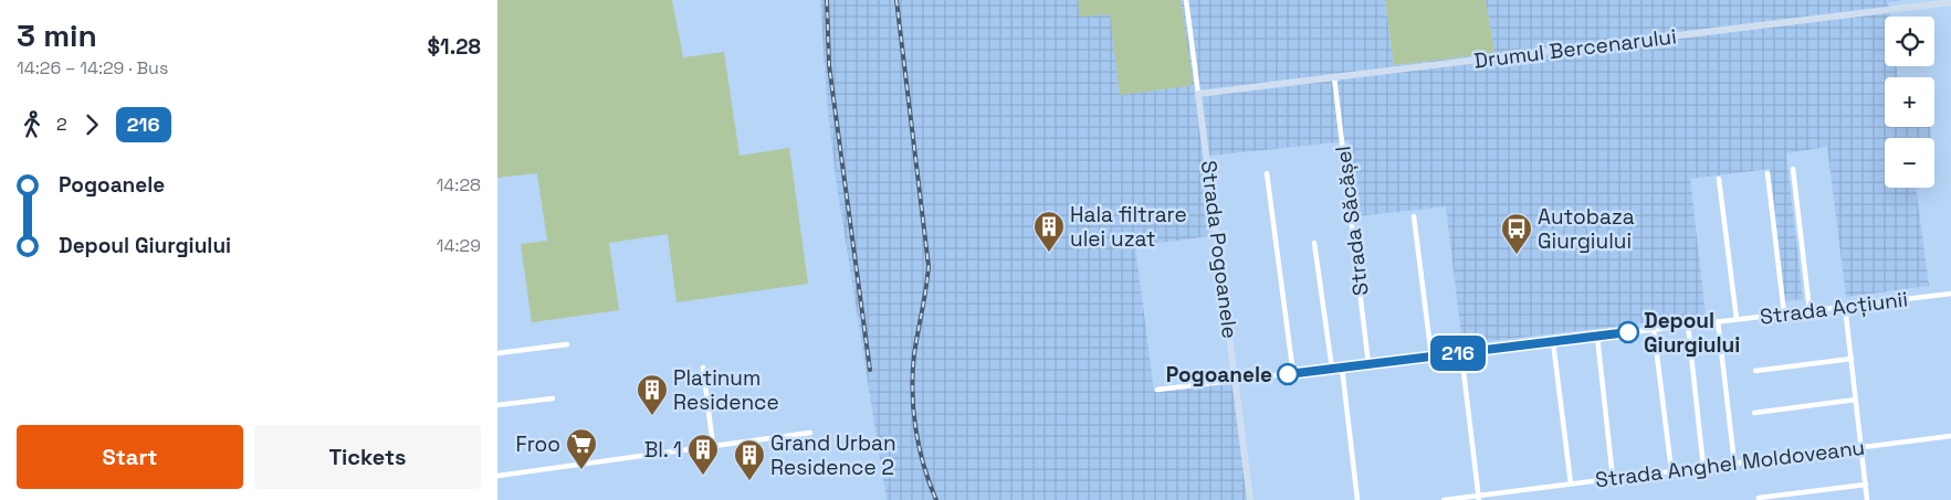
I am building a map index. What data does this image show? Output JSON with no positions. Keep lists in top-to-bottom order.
{
  "streets": {
    "street": [
      "Drumul Bercenarului",
      "Strada Săcășel",
      "Strada Pogoanele",
      "Strada Acțiunii",
      "Strada Anghel Moldoveanu"
    ]
  },
  "crossings": [
    ["Drumul Bercenarului", "Strada Săcășel"],
    ["Drumul Bercenarului", "Strada Pogoanele"],
    ["Strada Săcășel", "Strada Acțiunii"],
    ["Strada Pogoanele", "Strada Acțiunii"]
  ],
  "places": {
    "building": [
      "Hala filtrare ulei uzat",
      "Platinum Residence",
      "Bl. 1",
      "Grand Urban Residence 2"
    ],
    "bus stop": ["Autobaza Giurgiului"],
    "other": ["Depoul Giurgiului", "Pogoanele"],
    "supermarket": ["Froo"]
  },
  "lines": ["bus line 216"],
  "page": {
    "heading": ["3 min", "14:26 – 14:29 · Bus", "$1.28"],
    "on_map": "216",
    "map_buttons": ["+", "−"],
    "legs": ["2", "216"],
    "list": [
      {
        "name": "Pogoanele",
        "value": "14:28"
      },
      {
        "name": "Depoul Giurgiului",
        "value": "14:29"
      }
    ],
    "buttons": ["Start", "Tickets"]
  }
}
